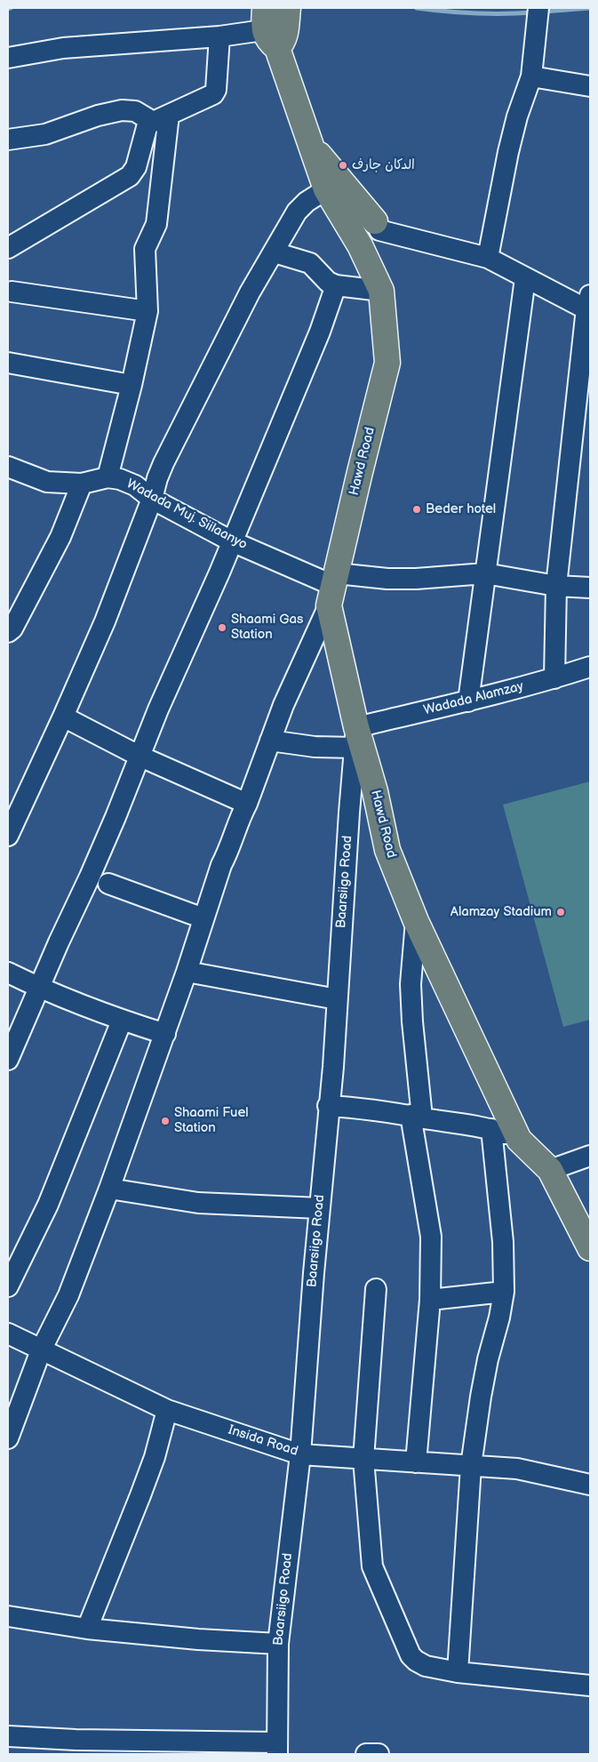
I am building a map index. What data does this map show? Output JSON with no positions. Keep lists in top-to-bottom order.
{
  "streets": {
    "main road": ["Hawd Road"],
    "street": [
      "Wadada Muj. Siilaanyo",
      "Wadada Alamzay",
      "Baarsiigo Road",
      "Insida Road"
    ]
  },
  "crossings": [
    ["Hawd Road", "Wadada Muj. Siilaanyo"],
    ["Hawd Road", "Wadada Alamzay"],
    ["Hawd Road", "Baarsiigo Road"],
    ["Wadada Alamzay", "Baarsiigo Road"],
    ["Baarsiigo Road", "Insida Road"]
  ],
  "places": [
    "الدكان جارف",
    "Beder hotel",
    "Shaami Gas Station",
    "Alamzay Stadium",
    "Shaami Fuel Station"
  ]
}
